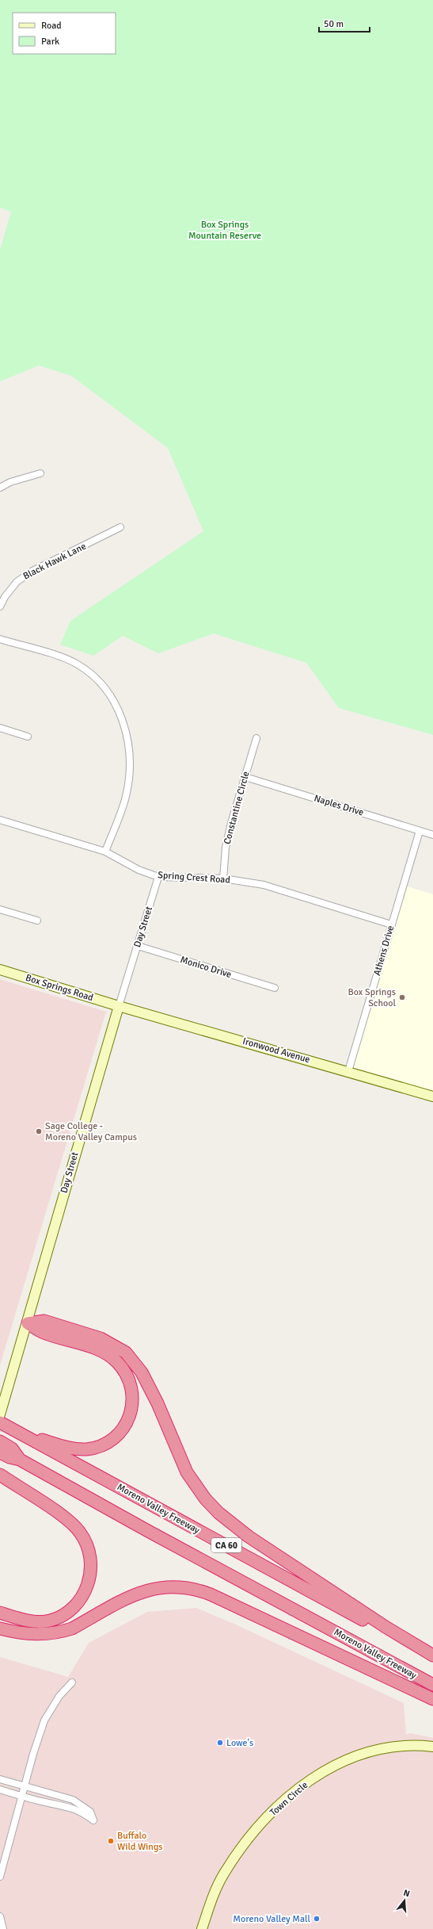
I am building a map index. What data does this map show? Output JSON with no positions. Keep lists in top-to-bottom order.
{
  "streets": {
    "highway": ["Moreno Valley Freeway", "CA 60"],
    "main road": [
      "Day Street",
      "Box Springs Road",
      "Ironwood Avenue",
      "Town Circle"
    ],
    "street": [
      "Black Hawk Lane",
      "Naples Drive",
      "Constantine Circle",
      "Spring Crest Road",
      "Athens Drive",
      "Monico Drive"
    ]
  },
  "crossings": [
    ["Naples Drive", "Constantine Circle"],
    ["Naples Drive", "Athens Drive"],
    ["Constantine Circle", "Spring Crest Road"],
    ["Spring Crest Road", "Day Street"],
    ["Spring Crest Road", "Athens Drive"],
    ["Day Street", "Monico Drive"],
    ["Day Street", "Box Springs Road"],
    ["Day Street", "Ironwood Avenue"],
    ["Athens Drive", "Ironwood Avenue"],
    ["Box Springs Road", "Ironwood Avenue"]
  ],
  "parks": ["Box Springs Mountain Reserve"],
  "places": [
    "Box Springs School",
    "Sage College - Moreno Valley Campus",
    "Lowe's",
    "Buffalo Wild Wings",
    "Moreno Valley Mall"
  ],
  "legend": ["Road", "Park"],
  "scale_bar": "50 m",
  "north": "top"
}
